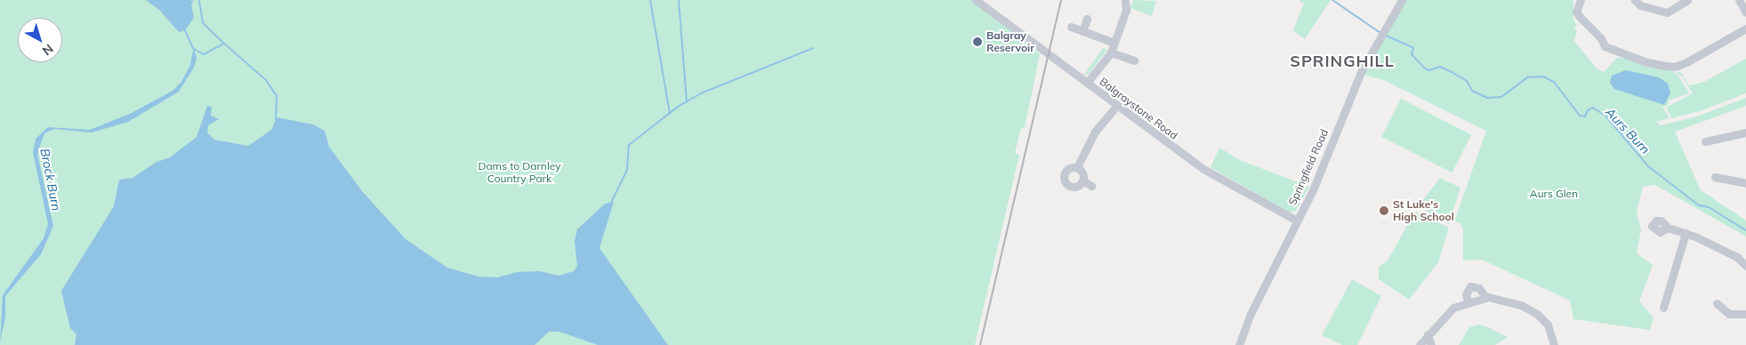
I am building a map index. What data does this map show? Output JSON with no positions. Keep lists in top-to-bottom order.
{
  "streets": {
    "street": ["Balgraystone Road", "Springfield Road"]
  },
  "crossings": [
    ["Balgraystone Road", "Springfield Road"]
  ],
  "districts": ["SPRINGHILL"],
  "water": ["Aurs Burn", "Brock Burn"],
  "parks": ["Dams to Darnley Country Park", "Aurs Glen"],
  "places": ["Balgray Reservoir", "St Luke's High School"],
  "north": "bottom right"
}
